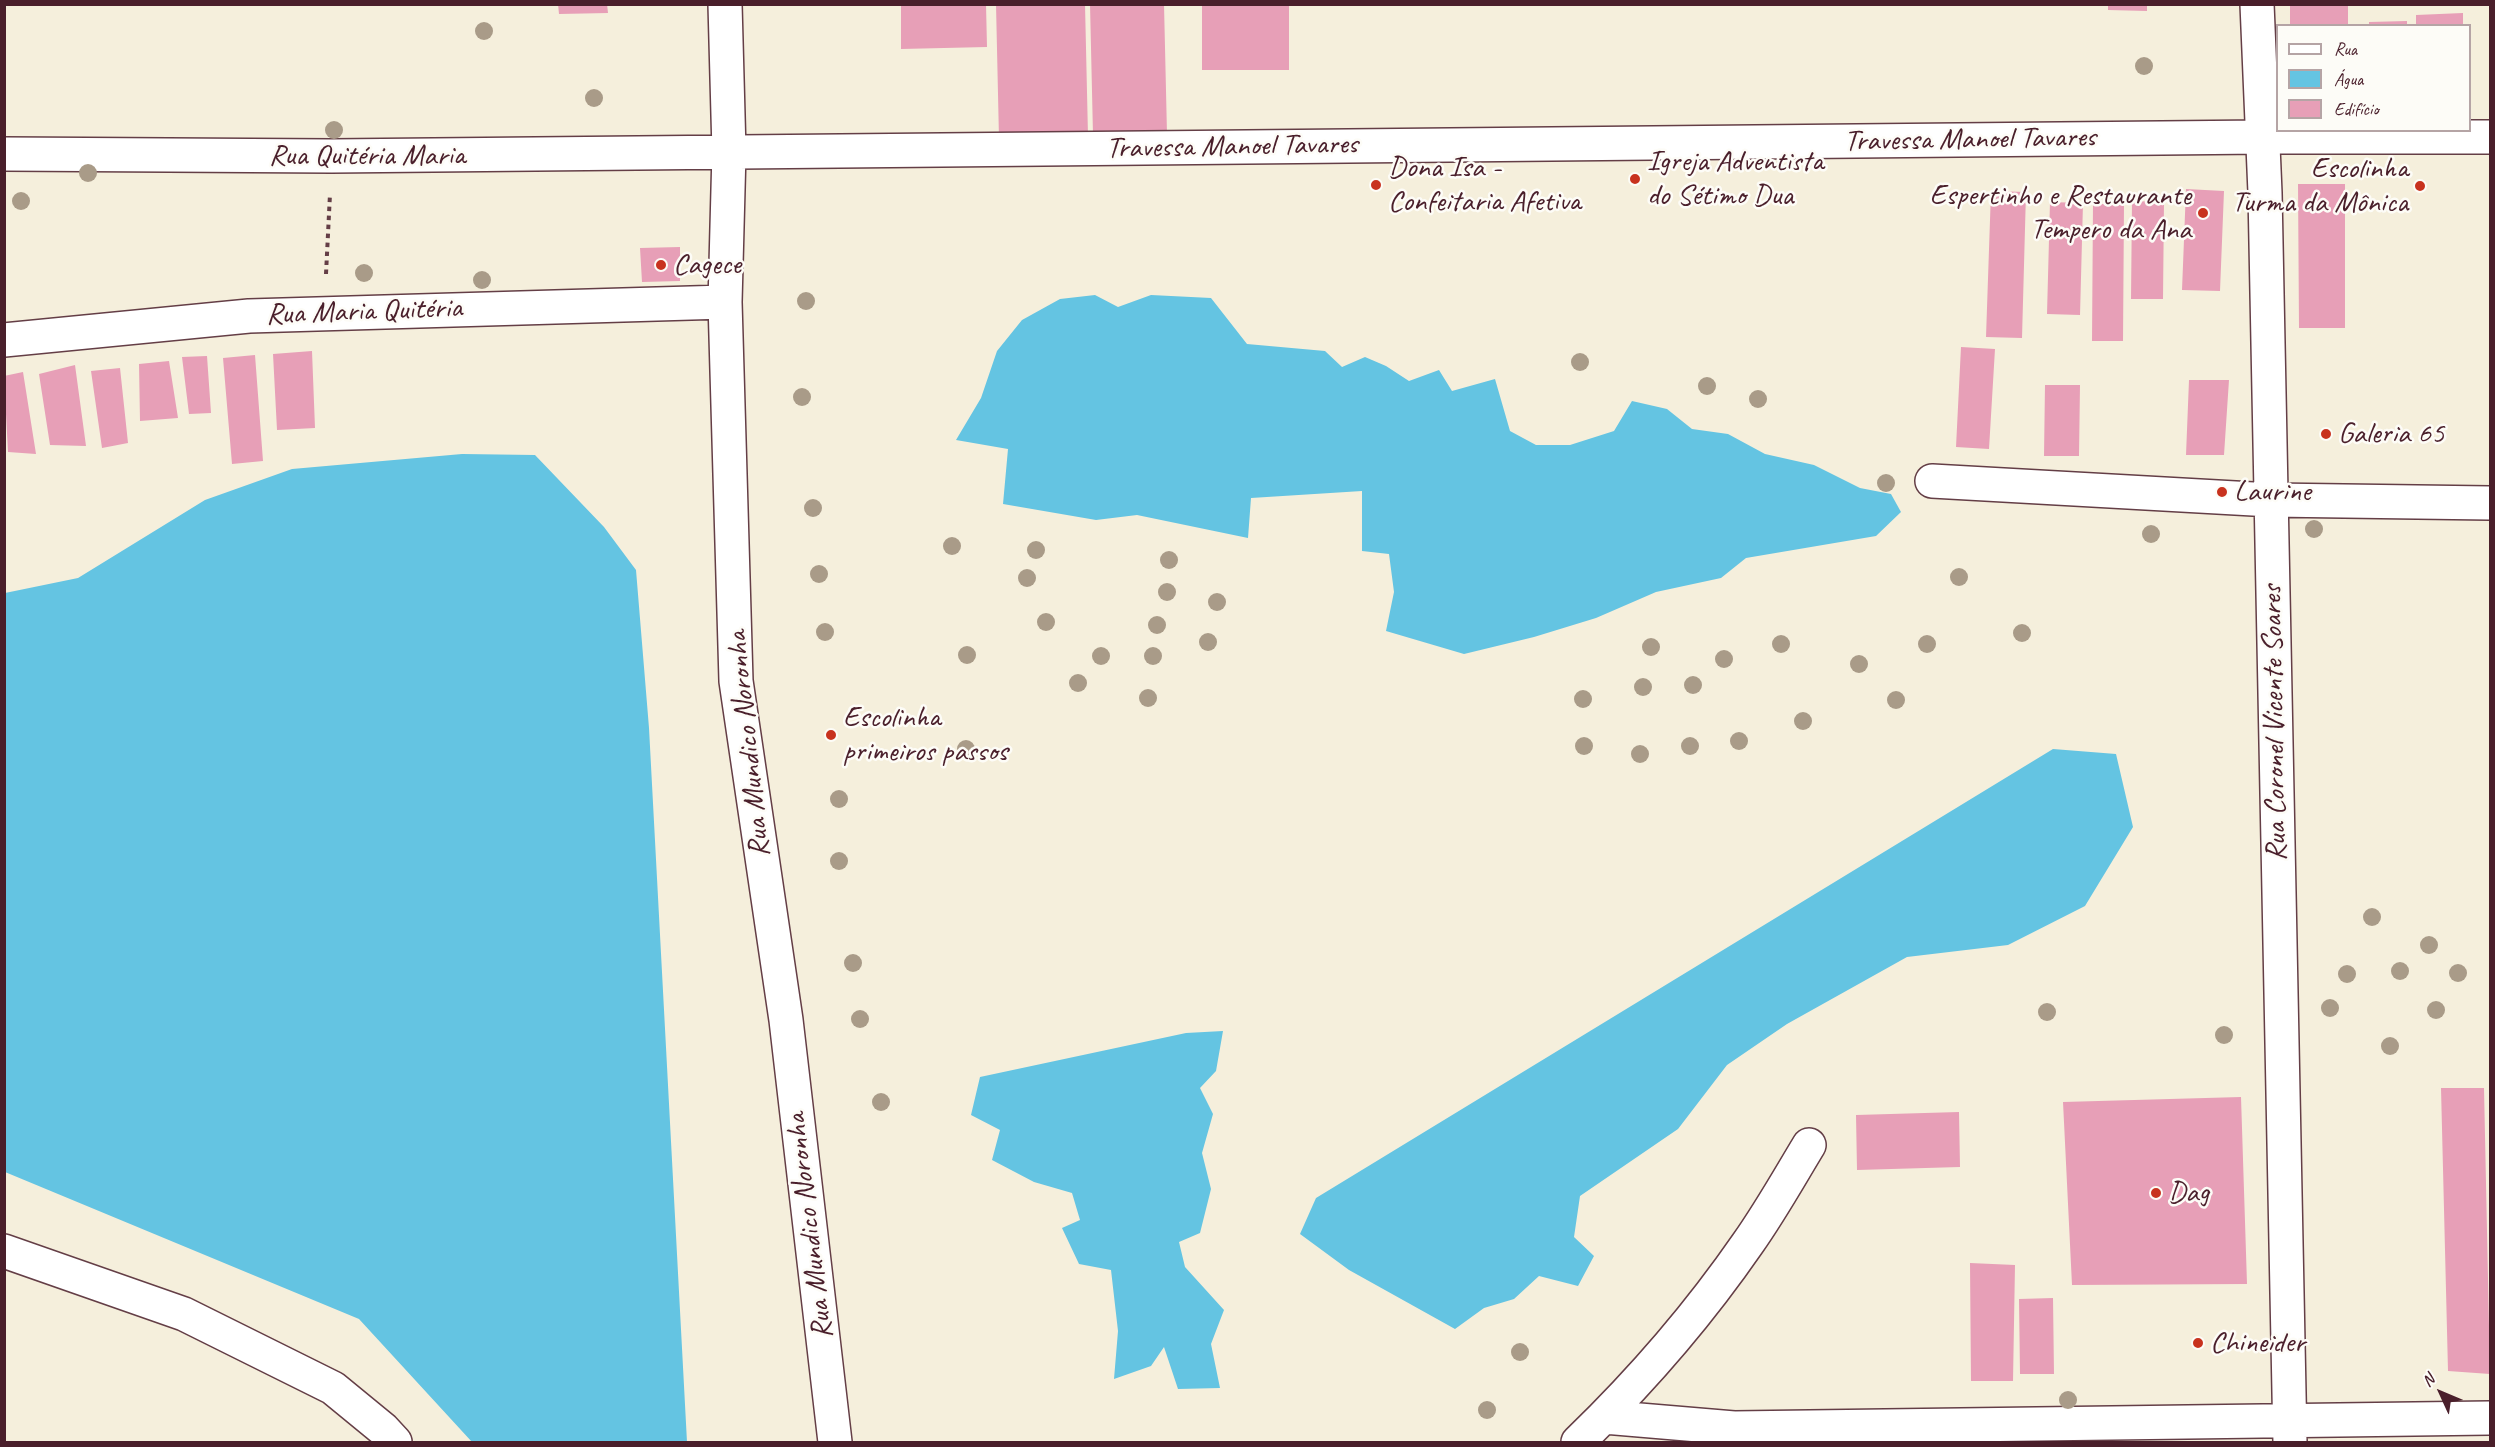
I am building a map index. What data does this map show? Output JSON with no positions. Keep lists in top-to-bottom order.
{
  "streets": {
    "street": [
      "Travessa Manoel Tavares",
      "Rua Quitéria Maria",
      "Rua Maria Quitéria",
      "Rua Coronel Vicente Soares",
      "Rua Mundico Noronha"
    ]
  },
  "crossings": [
    ["Travessa Manoel Tavares", "Rua Quitéria Maria"],
    ["Travessa Manoel Tavares", "Rua Coronel Vicente Soares"],
    ["Travessa Manoel Tavares", "Rua Mundico Noronha"],
    ["Rua Quitéria Maria", "Rua Mundico Noronha"],
    ["Rua Maria Quitéria", "Rua Mundico Noronha"]
  ],
  "places": [
    "Igreja Adventista do Sétimo Dua",
    "Dona Isa - Confeitaria Afetiva",
    "Escolinha Turma da Mônica",
    "Espertinho e Restaurante Tempero da Ana",
    "Cagece",
    "Galeria 65",
    "Laurine",
    "Escolinha primeiros passos",
    "Dag",
    "Chineider"
  ],
  "legend": ["Rua", "Água", "Edifício"],
  "north": "top left"
}
